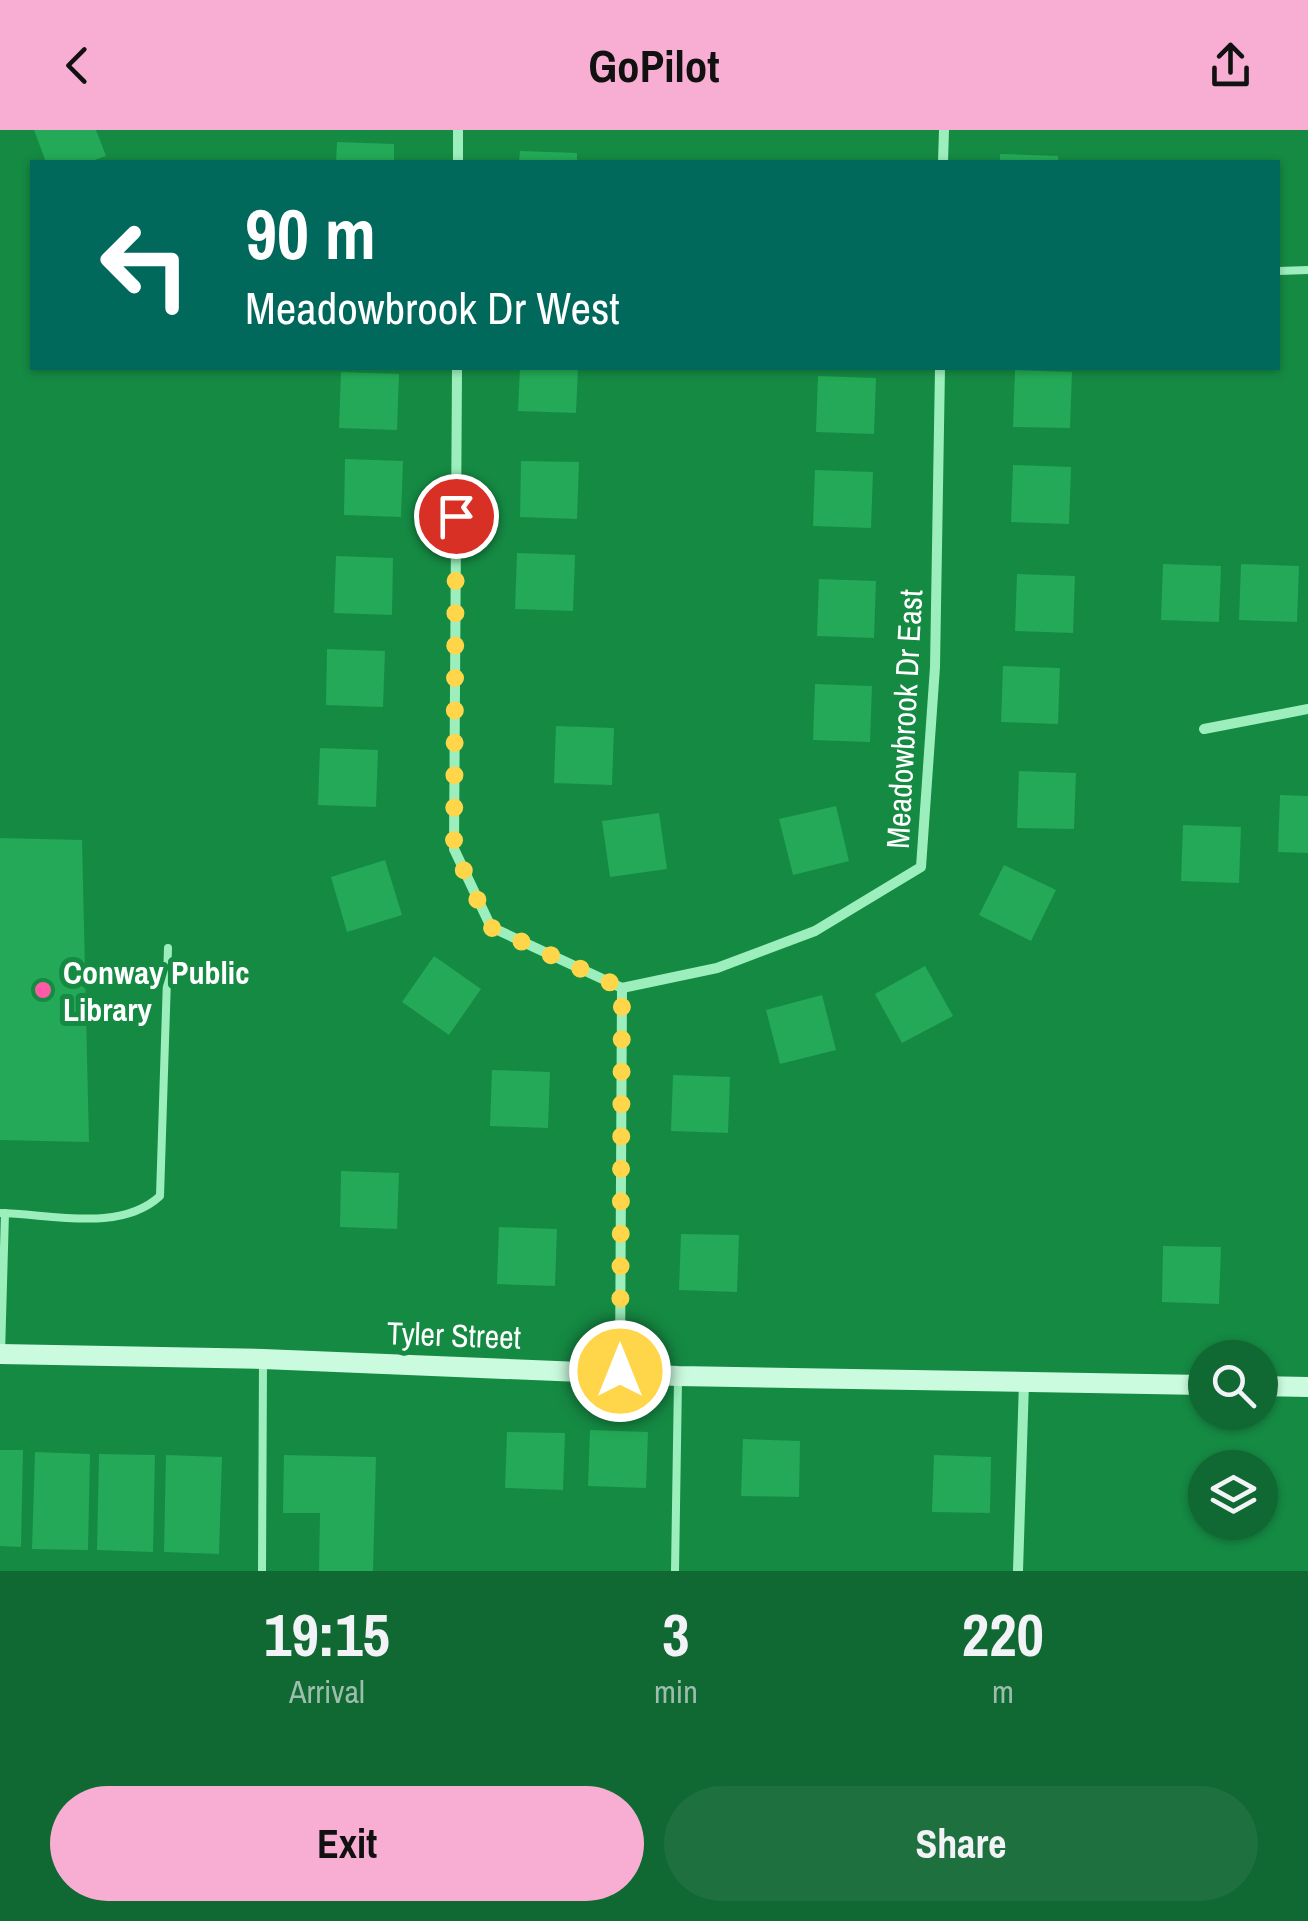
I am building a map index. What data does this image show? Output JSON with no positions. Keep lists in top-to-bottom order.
{
  "streets": {
    "street": ["Meadowbrook Dr East", "Tyler Street"]
  },
  "places": ["Conway Public Library"],
  "page": {
    "header": "GoPilot",
    "turn": ["90 m", "Meadowbrook Dr West"],
    "eta": [
      "19:15",
      "Arrival",
      "3",
      "min",
      "220",
      "m"
    ],
    "buttons": ["Exit", "Share"]
  }
}
